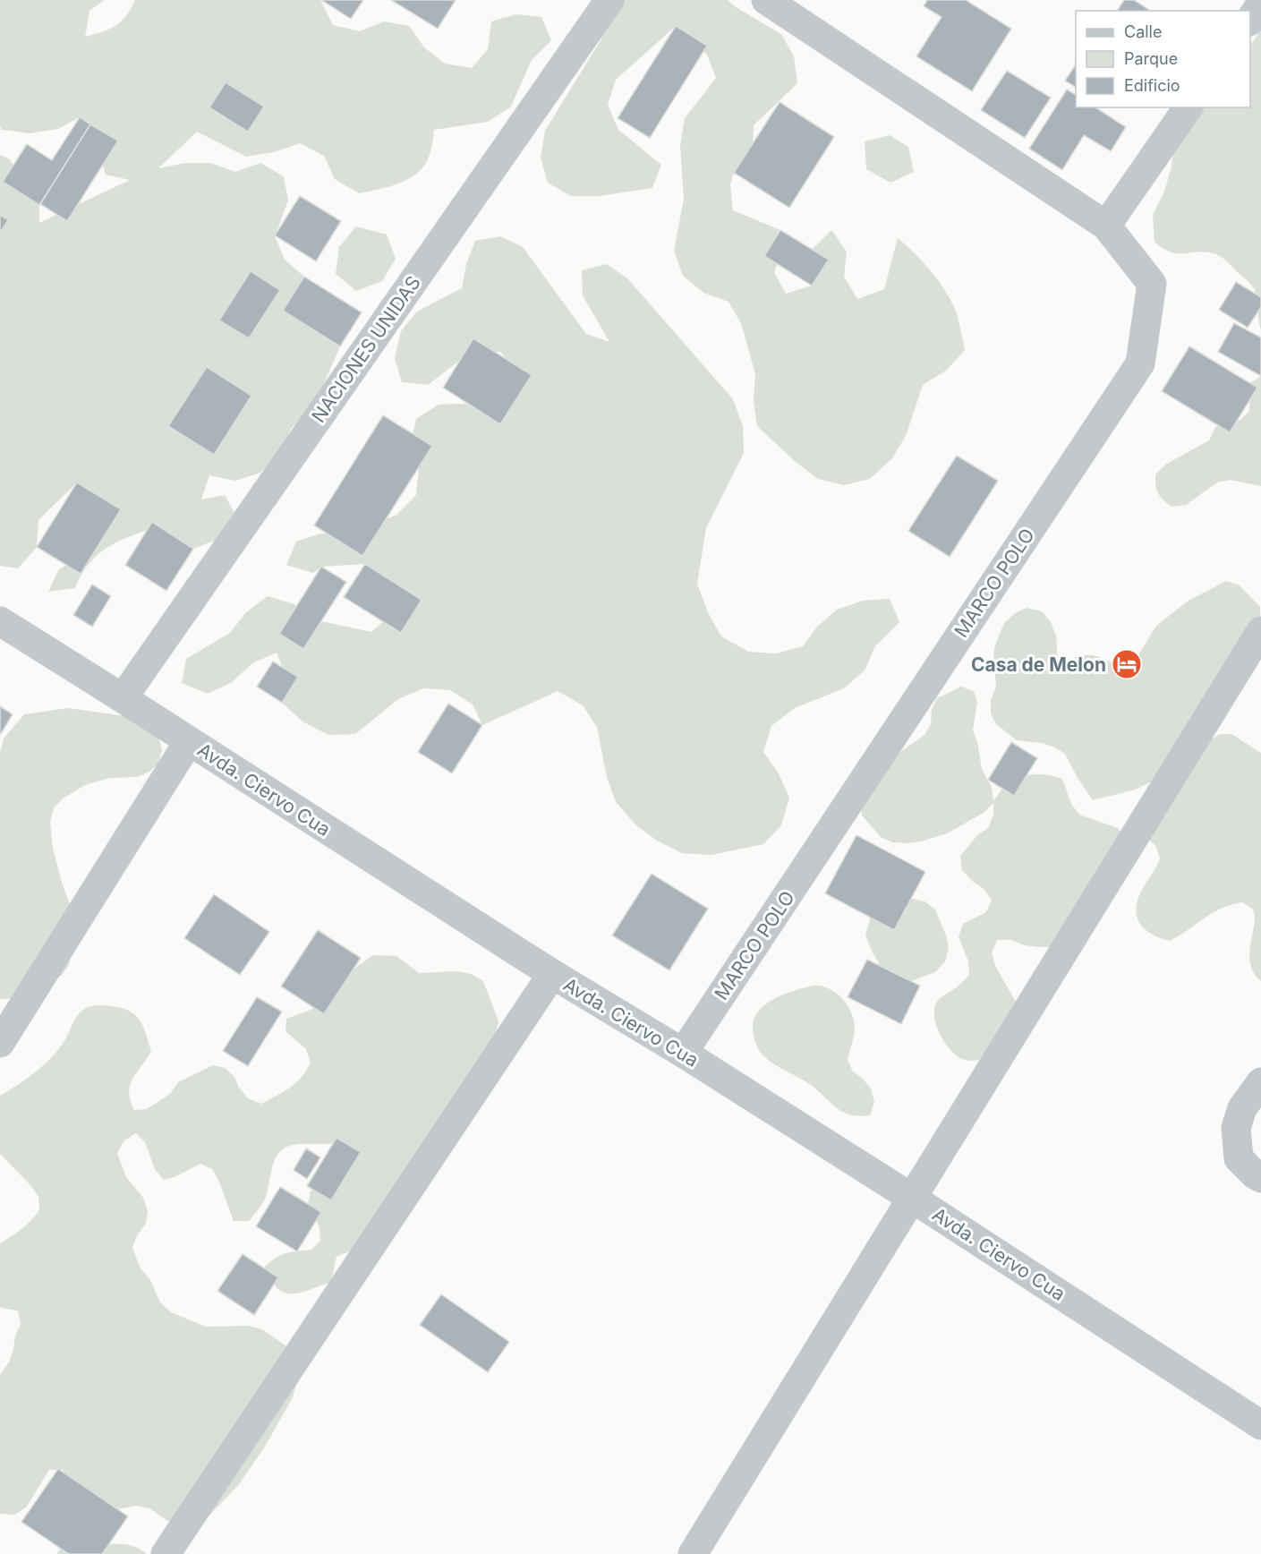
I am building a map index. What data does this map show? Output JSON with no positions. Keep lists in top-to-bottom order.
{
  "streets": {
    "street": ["NACIONES UNIDAS", "MARCO POLO", "Avda. Ciervo Cua"]
  },
  "crossings": [
    ["NACIONES UNIDAS", "Avda. Ciervo Cua"],
    ["MARCO POLO", "Avda. Ciervo Cua"]
  ],
  "places": {
    "hotel": ["Casa de Melon"]
  },
  "legend": ["Calle", "Parque", "Edificio"]
}
